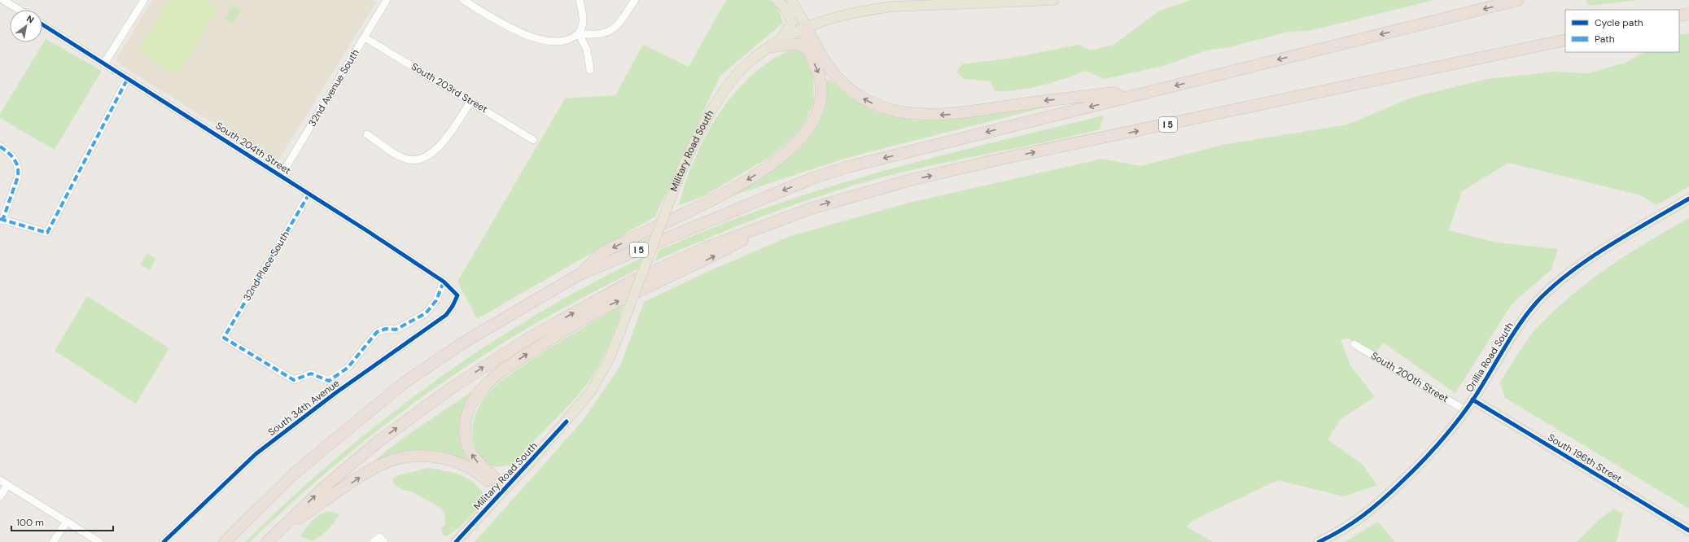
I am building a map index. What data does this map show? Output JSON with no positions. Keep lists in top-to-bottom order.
{
  "streets": {
    "highway": ["I 5"],
    "main road": ["Military Road South", "Orillia Road South", "South 196th Street"],
    "street": [
      "32nd Avenue South",
      "South 203rd Street",
      "South 204th Street",
      "32nd Place South",
      "South 200th Street",
      "South 34th Avenue"
    ]
  },
  "crossings": [
    ["32nd Avenue South", "South 203rd Street"],
    ["32nd Avenue South", "South 204th Street"],
    ["South 204th Street", "32nd Place South"],
    ["South 204th Street", "South 34th Avenue"],
    ["Orillia Road South", "South 200th Street"],
    ["Orillia Road South", "South 196th Street"]
  ],
  "legend": ["Cycle path", "Path"],
  "scale_bar": "100 m",
  "north": "top right"
}
